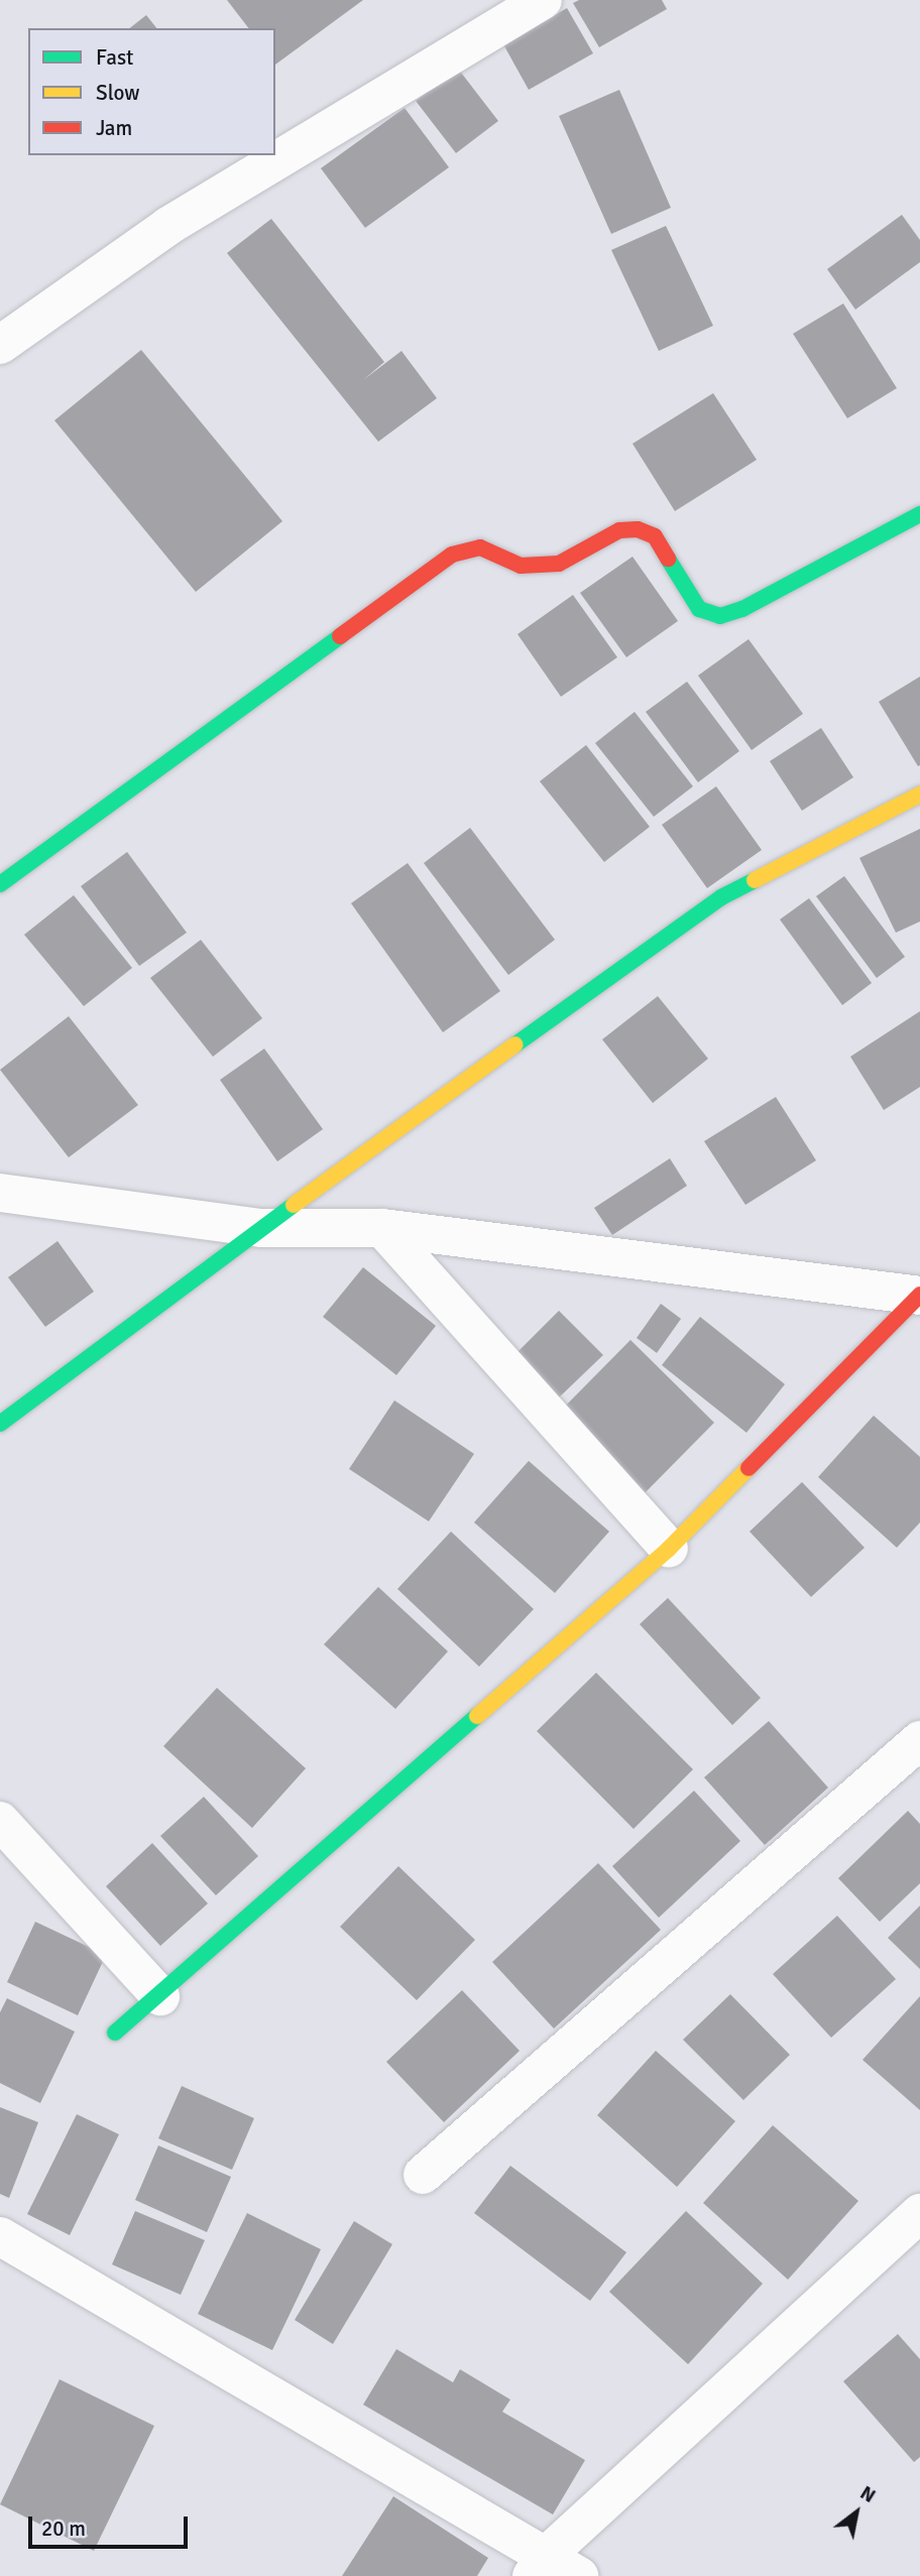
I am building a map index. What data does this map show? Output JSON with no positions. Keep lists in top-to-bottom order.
{
  "legend": ["Fast", "Slow", "Jam"],
  "scale_bar": "20 m",
  "north": "top right"
}
